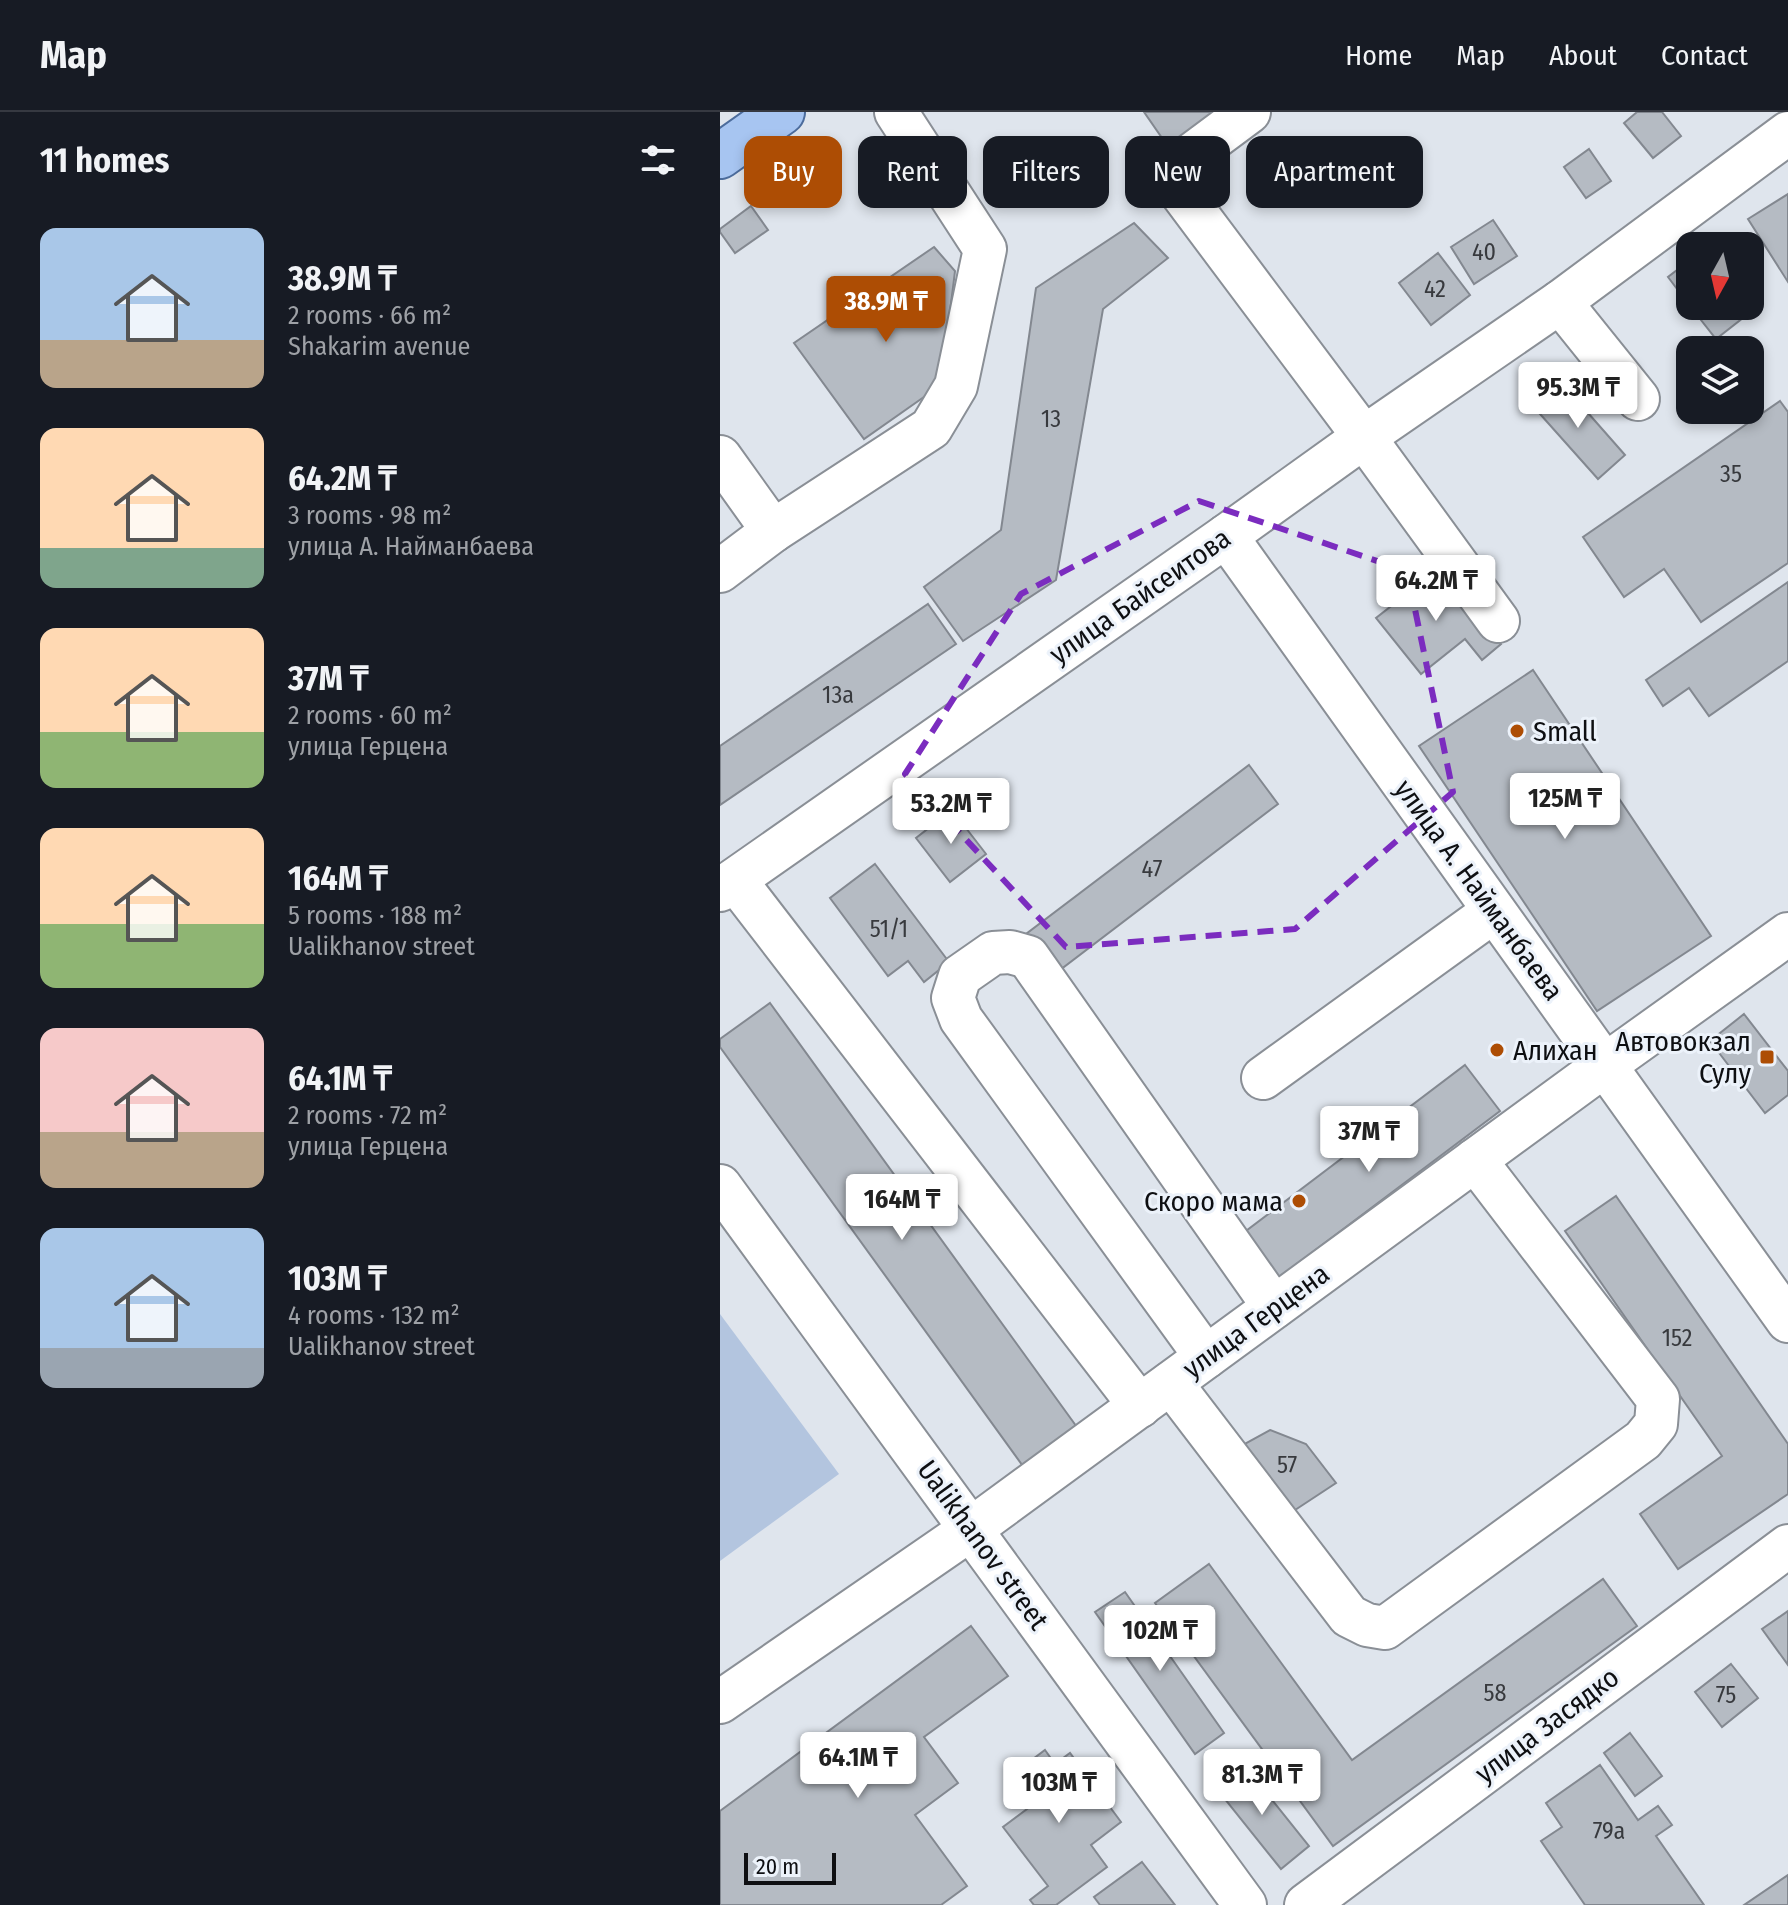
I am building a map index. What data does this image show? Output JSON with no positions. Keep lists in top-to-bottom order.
{
  "streets": {
    "street": [
      "улица Байсеитова",
      "улица А. Найманбаева",
      "улица Герцена",
      "Ualikhanov street",
      "улица Засядко"
    ]
  },
  "crossings": [
    ["улица Байсеитова", "улица А. Найманбаева"],
    ["улица А. Найманбаева", "улица Герцена"],
    ["улица Герцена", "Ualikhanov street"]
  ],
  "places": {
    "other": ["Small", "Алихан", "Скоро мама"],
    "transit": ["Автовокзал Сулу"]
  },
  "house_numbers": [
    "40",
    "42",
    "13",
    "35",
    "13а",
    "47",
    "51/1",
    "152",
    "57",
    "58",
    "75",
    "79а"
  ],
  "scale_bar": "20 m",
  "north": "bottom",
  "page": {
    "header": "Map",
    "nav": [
      "Home",
      "Map",
      "About",
      "Contact"
    ],
    "heading": "11 homes",
    "chip": [
      "Buy",
      "Rent",
      "Filters",
      "New",
      "Apartment"
    ],
    "list": [
      {
        "name": "38.9M ₸",
        "note": "2 rooms · 66 m² · Shakarim avenue"
      },
      {
        "name": "64.2M ₸",
        "note": "3 rooms · 98 m² · улица А. Найманбаева"
      },
      {
        "name": "37M ₸",
        "note": "2 rooms · 60 m² · улица Герцена"
      },
      {
        "name": "164M ₸",
        "note": "5 rooms · 188 m² · Ualikhanov street"
      },
      {
        "name": "64.1M ₸",
        "note": "2 rooms · 72 m² · улица Герцена"
      },
      {
        "name": "103M ₸",
        "note": "4 rooms · 132 m² · Ualikhanov street"
      }
    ],
    "price": [
      "38.9M ₸",
      "95.3M ₸",
      "64.2M ₸",
      "125M ₸",
      "53.2M ₸",
      "37M ₸",
      "164M ₸",
      "102M ₸",
      "64.1M ₸",
      "81.3M ₸",
      "103M ₸"
    ],
    "scale": "20 m"
  }
}
